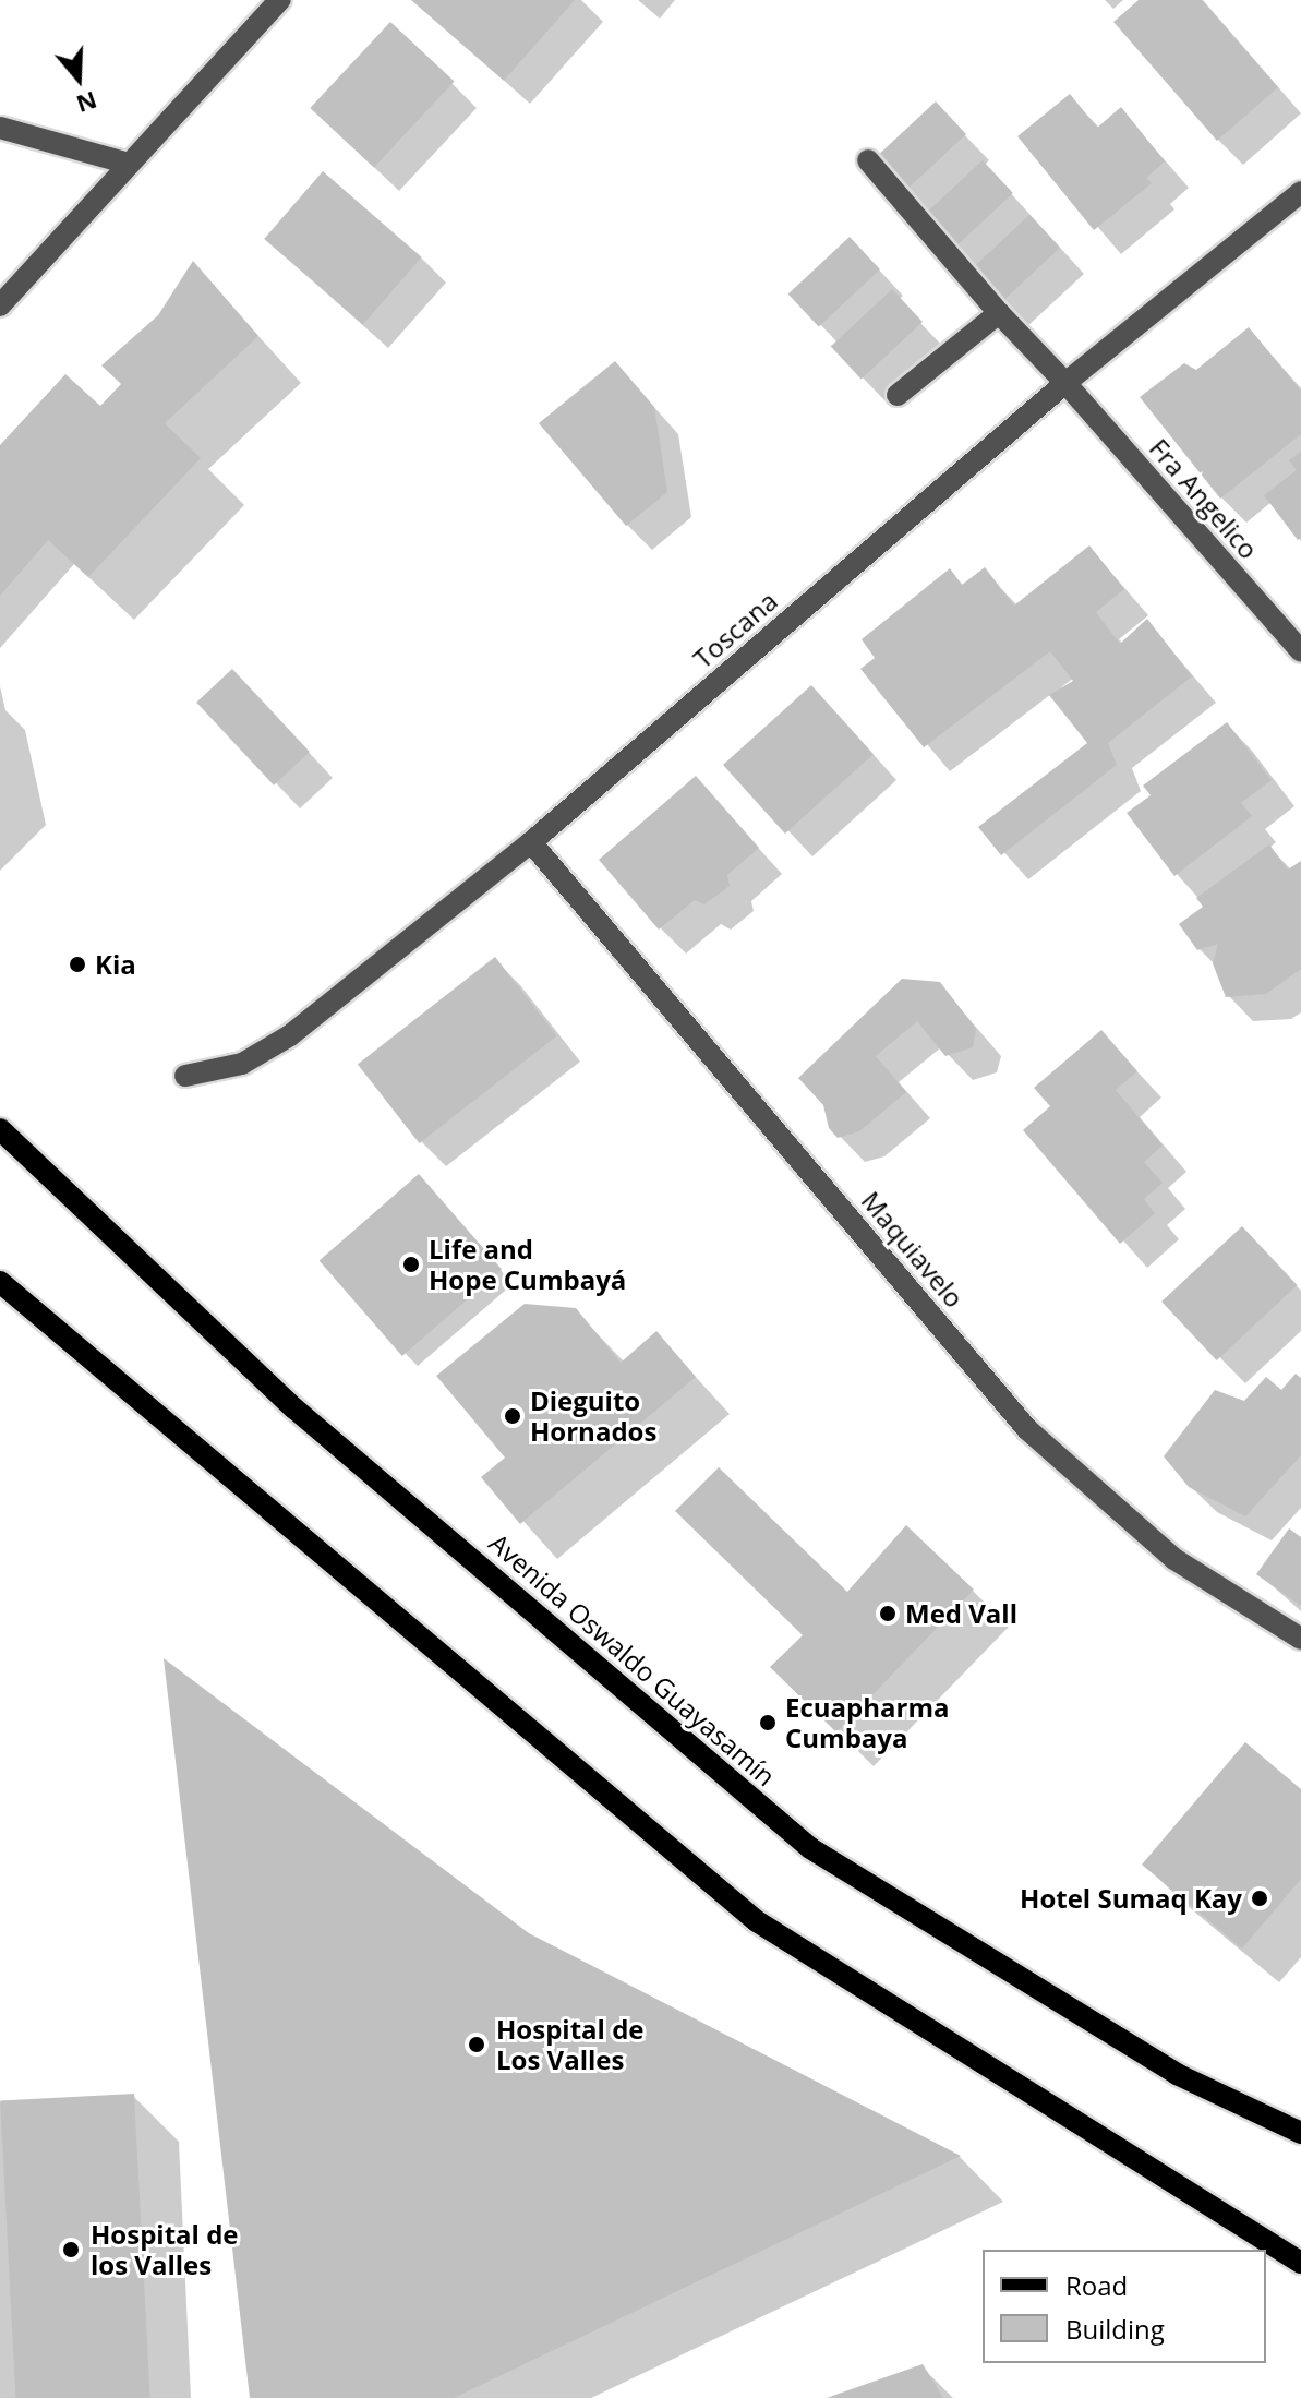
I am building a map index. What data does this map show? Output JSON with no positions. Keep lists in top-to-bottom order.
{
  "streets": {
    "main road": ["Avenida Oswaldo Guayasamín"],
    "street": ["Fra Angelico", "Toscana", "Maquiavelo"]
  },
  "crossings": [
    ["Fra Angelico", "Toscana"],
    ["Toscana", "Maquiavelo"]
  ],
  "places": [
    "Kia",
    "Life and Hope Cumbayá",
    "Dieguito Hornados",
    "Med Vall",
    "Ecuapharma Cumbaya",
    "Hotel Sumaq Kay",
    "Hospital de Los Valles",
    "Hospital de los Valles"
  ],
  "legend": ["Road", "Building"],
  "north": "bottom"
}
